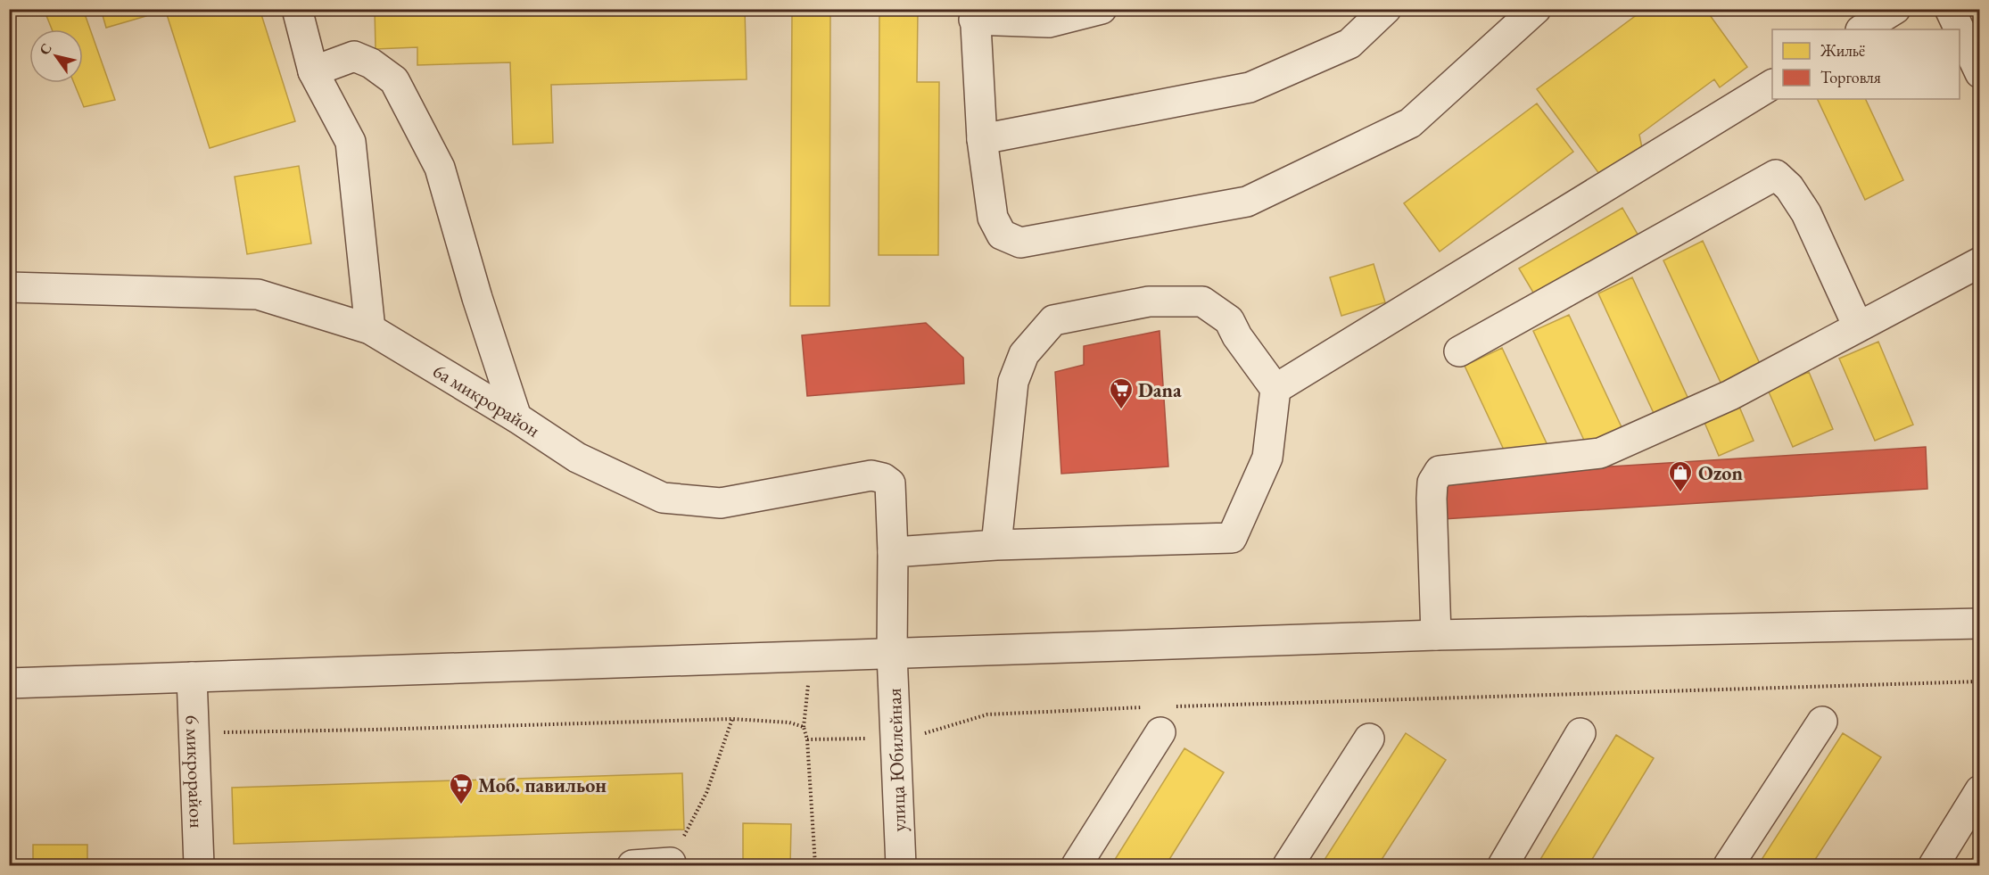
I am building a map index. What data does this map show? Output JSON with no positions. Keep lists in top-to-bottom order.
{
  "streets": {
    "street": ["6а микрорайон", "улица Юбилейная", "6 микрорайон"]
  },
  "crossings": [
    ["6а микрорайон", "улица Юбилейная"]
  ],
  "places": {
    "supermarket": ["Dana", "Моб. павильон"],
    "shop": ["Ozon"]
  },
  "legend": ["Жильё", "Торговля"],
  "north": "top left"
}
